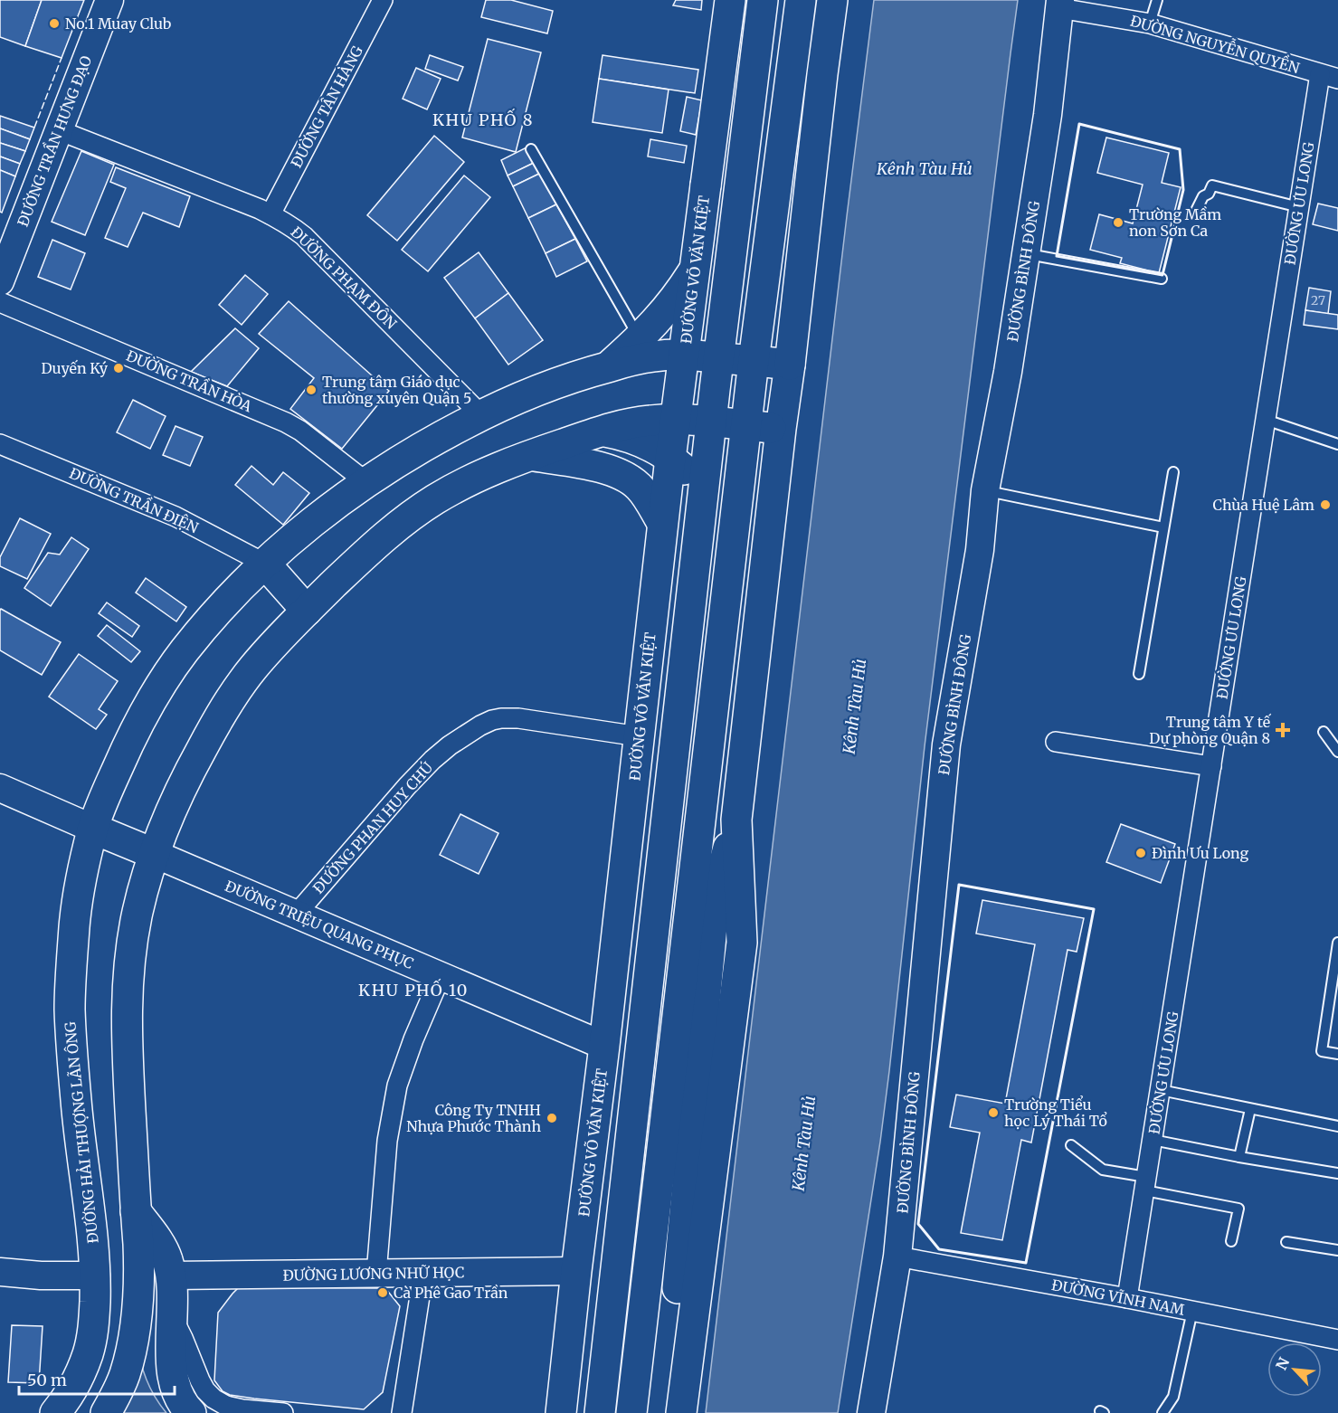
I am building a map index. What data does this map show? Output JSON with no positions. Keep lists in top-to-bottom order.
{
  "streets": {
    "main road": ["ĐƯỜNG VÕ VĂN KIỆT", "ĐƯỜNG HẢI THƯỢNG LÃN ÔNG"],
    "street": [
      "ĐƯỜNG NGUYỄN QUYỀN",
      "ĐƯỜNG TÂN HÀNG",
      "ĐƯỜNG TRẦN HƯNG ĐẠO",
      "ĐƯỜNG ƯU LONG",
      "ĐƯỜNG BÌNH ĐÔNG",
      "ĐƯỜNG PHẠM ĐÔN",
      "ĐƯỜNG TRẦN HÒA",
      "ĐƯỜNG TRẦN ĐIỆN",
      "ĐƯỜNG PHAN HUY CHÚ",
      "ĐƯỜNG TRIỆU QUANG PHỤC",
      "ĐƯỜNG LƯƠNG NHỮ HỌC",
      "ĐƯỜNG VĨNH NAM"
    ]
  },
  "crossings": [
    ["ĐƯỜNG NGUYỄN QUYỀN", "ĐƯỜNG ƯU LONG"],
    ["ĐƯỜNG NGUYỄN QUYỀN", "ĐƯỜNG BÌNH ĐÔNG"],
    ["ĐƯỜNG TÂN HÀNG", "ĐƯỜNG PHẠM ĐÔN"],
    ["ĐƯỜNG TRẦN HƯNG ĐẠO", "ĐƯỜNG PHẠM ĐÔN"],
    ["ĐƯỜNG ƯU LONG", "ĐƯỜNG VĨNH NAM"],
    ["ĐƯỜNG VÕ VĂN KIỆT", "ĐƯỜNG PHAN HUY CHÚ"],
    ["ĐƯỜNG VÕ VĂN KIỆT", "ĐƯỜNG TRIỆU QUANG PHỤC"],
    ["ĐƯỜNG VÕ VĂN KIỆT", "ĐƯỜNG LƯƠNG NHỮ HỌC"],
    ["ĐƯỜNG BÌNH ĐÔNG", "ĐƯỜNG VĨNH NAM"],
    ["ĐƯỜNG PHẠM ĐÔN", "ĐƯỜNG HẢI THƯỢNG LÃN ÔNG"],
    ["ĐƯỜNG TRẦN HÒA", "ĐƯỜNG HẢI THƯỢNG LÃN ÔNG"],
    ["ĐƯỜNG TRẦN ĐIỆN", "ĐƯỜNG HẢI THƯỢNG LÃN ÔNG"],
    ["ĐƯỜNG PHAN HUY CHÚ", "ĐƯỜNG TRIỆU QUANG PHỤC"]
  ],
  "districts": ["KHU PHỐ 8", "KHU PHỐ 10"],
  "water": ["Kênh Tàu Hủ"],
  "places": {
    "other": [
      "No.1 Muay Club",
      "Trường Mầm non Sơn Ca",
      "Duyến Ký",
      "Trung tâm Giáo dục thường xuyên Quận 5",
      "Chùa Huệ Lâm",
      "Đình Ưu Long",
      "Trường Tiểu học Lý Thái Tổ",
      "Công Ty TNHH Nhựa Phước Thành",
      "Cà Phê Gao Trần"
    ],
    "health": ["Trung tâm Y tế Dự phòng Quận 8"]
  },
  "house_numbers": ["27"],
  "scale_bar": "50 m",
  "north": "top left"
}
